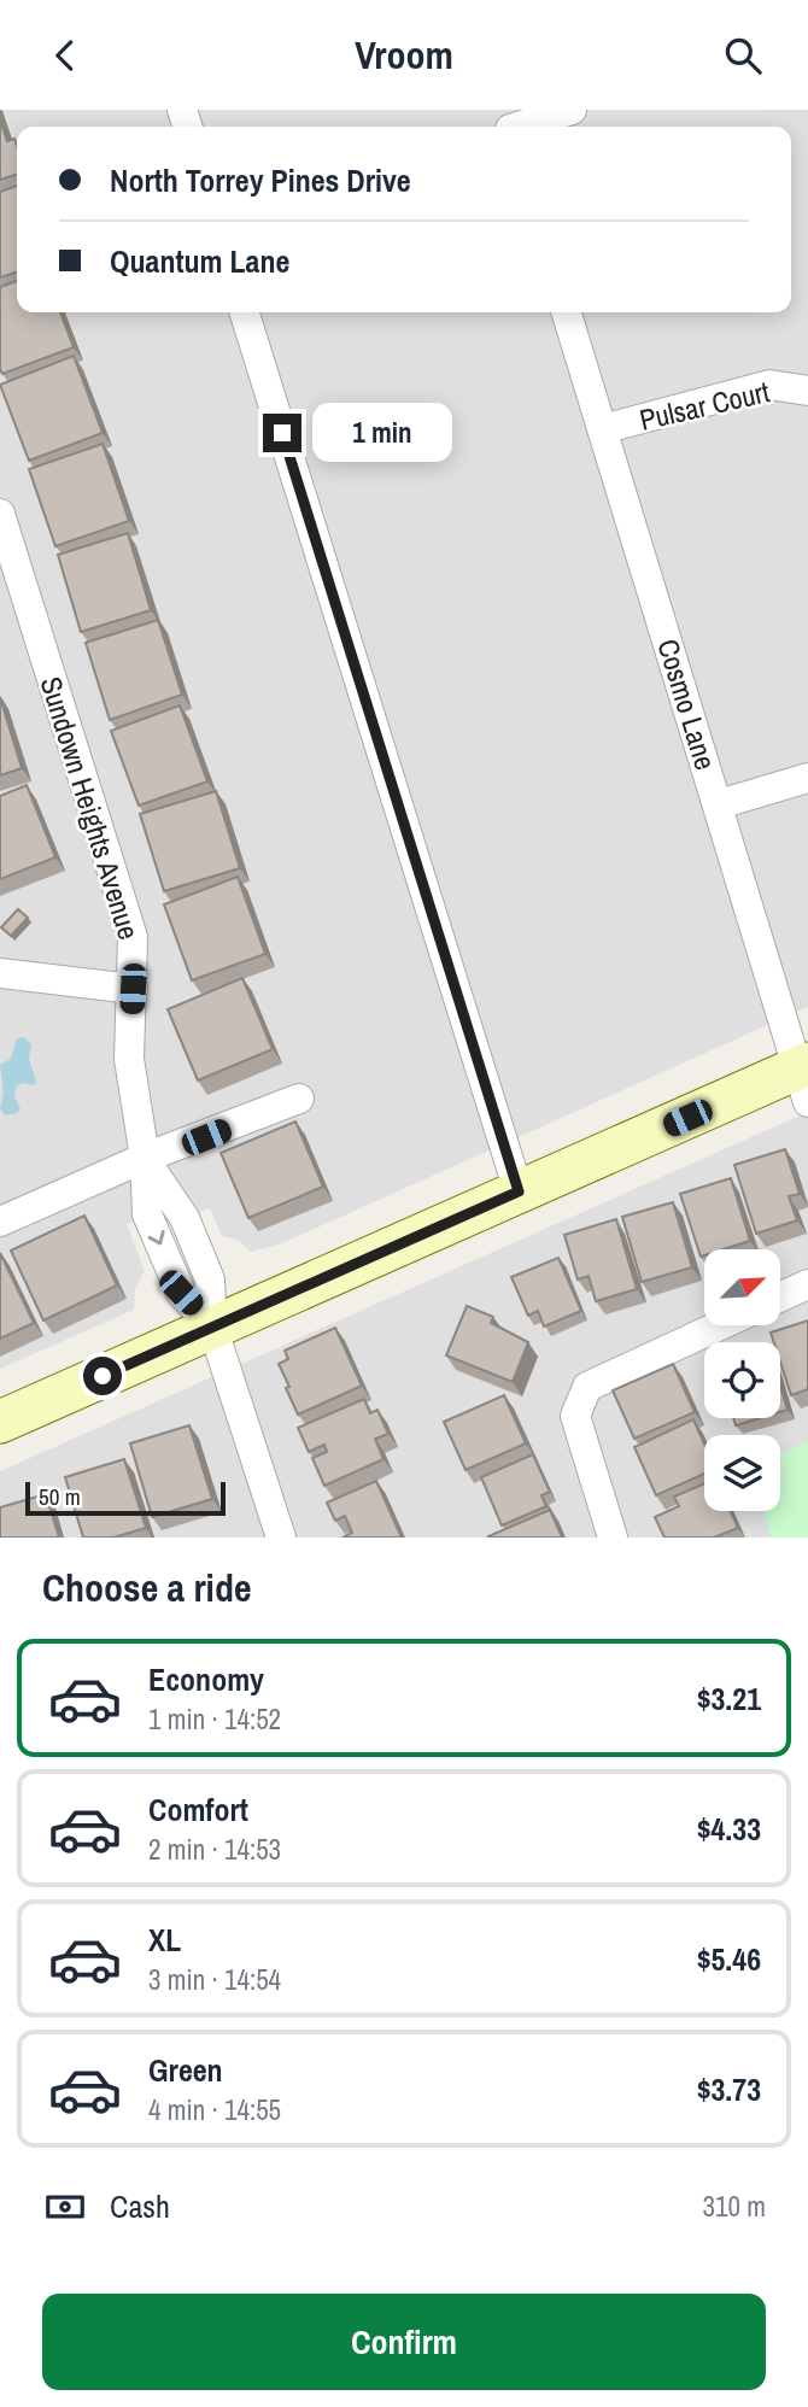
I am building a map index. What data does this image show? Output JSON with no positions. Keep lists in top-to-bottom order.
{
  "streets": {
    "street": ["Pulsar Court", "Cosmo Lane", "Sundown Heights Avenue"]
  },
  "crossings": [
    ["Pulsar Court", "Cosmo Lane"]
  ],
  "scale_bar": "50 m",
  "north": "top right",
  "page": {
    "header": "Vroom",
    "banner": ["North Torrey Pines Drive", "Quantum Lane"],
    "bubble": "1 min",
    "scale": "50 m",
    "heading": "Choose a ride",
    "list": [
      {
        "name": "Economy",
        "note": "1 min · 14:52",
        "value": "$3.21"
      },
      {
        "name": "Comfort",
        "note": "2 min · 14:53",
        "value": "$4.33"
      },
      {
        "name": "XL",
        "note": "3 min · 14:54",
        "value": "$5.46"
      },
      {
        "name": "Green",
        "note": "4 min · 14:55",
        "value": "$3.73"
      }
    ],
    "pay": ["Cash", "310 m"],
    "buttons": "Confirm"
  }
}
